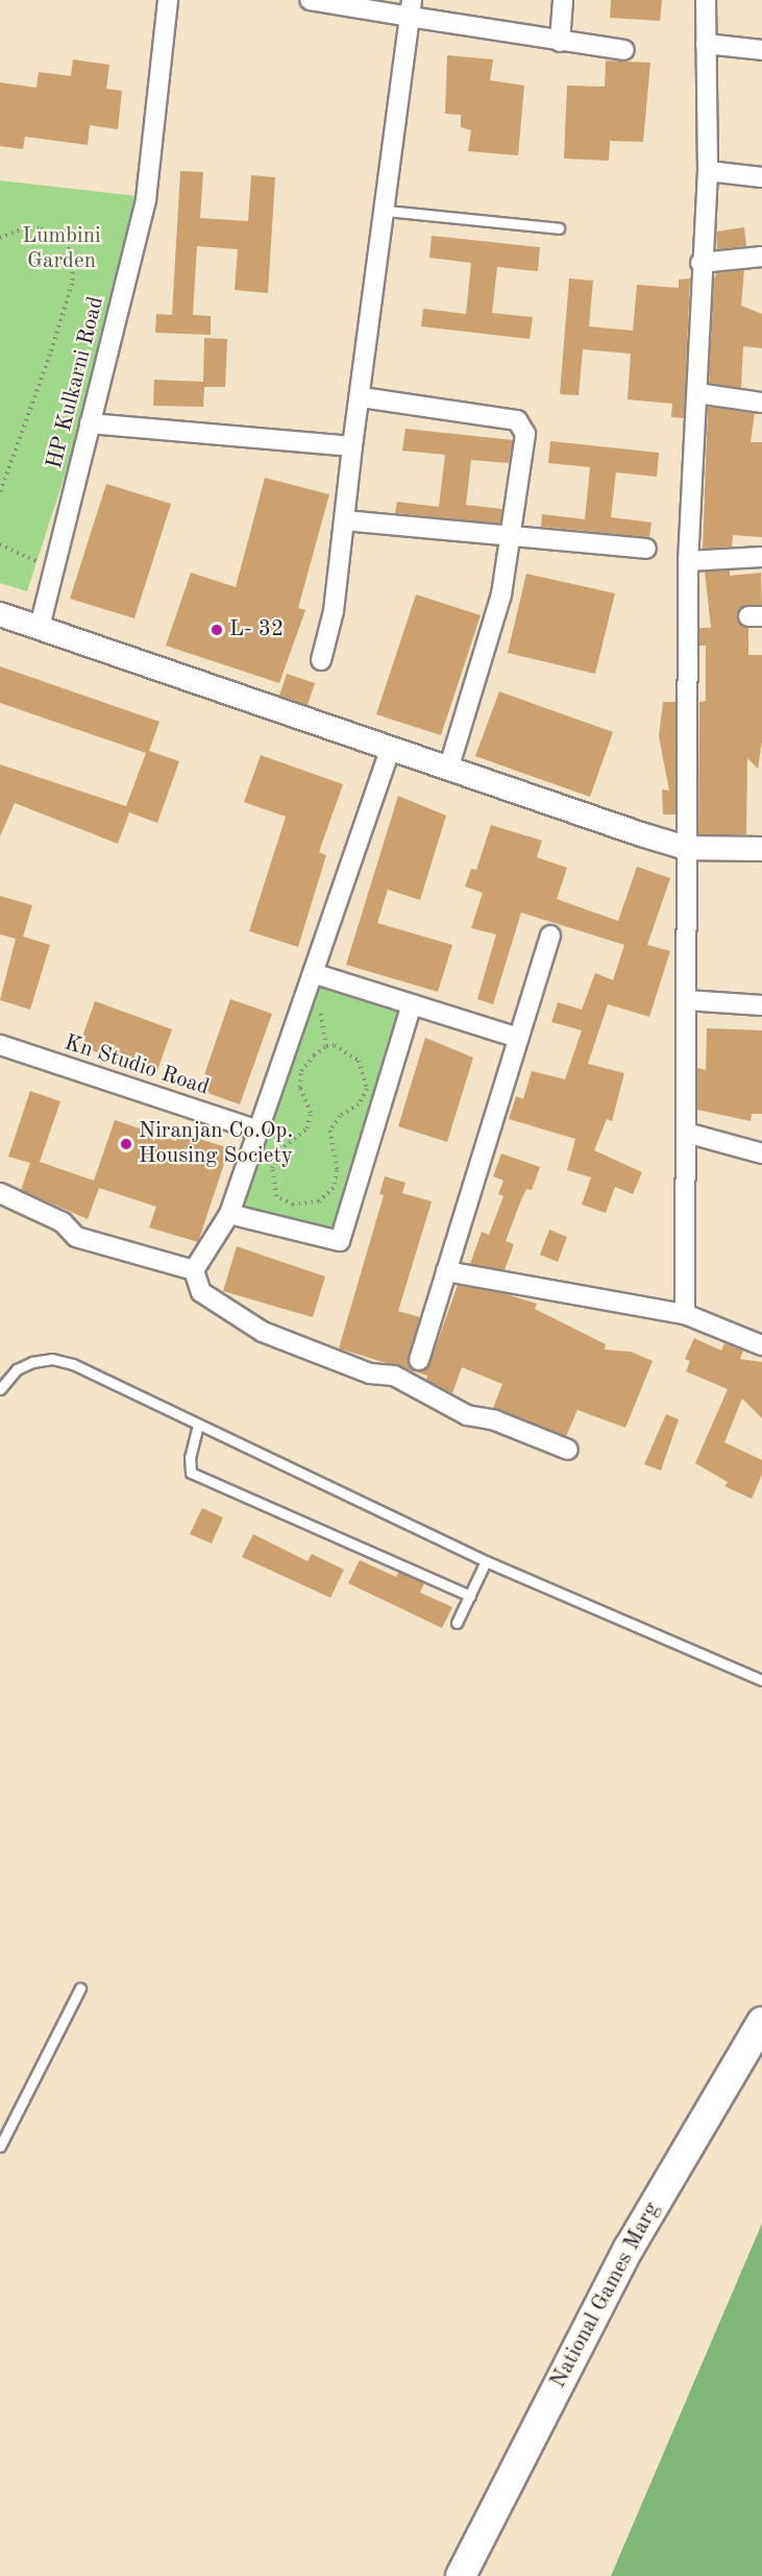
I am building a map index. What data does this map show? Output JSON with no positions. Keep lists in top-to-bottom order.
{
  "streets": {
    "main road": ["National Games Marg"],
    "street": ["HP Kulkarni Road", "Kn Studio Road"]
  },
  "parks": ["Lumbini Garden"],
  "places": ["L- 32", "Niranjan Co.Op. Housing Society"]
}
